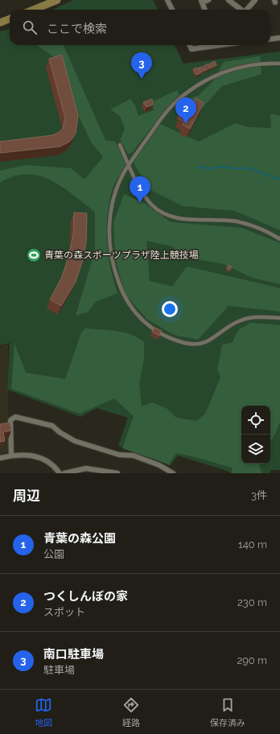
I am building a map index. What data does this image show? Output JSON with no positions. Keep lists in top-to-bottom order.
{
  "places": {
    "sports": ["青葉の森スポーツプラザ陸上競技場"]
  },
  "page": {
    "search": "ここで検索",
    "pins": ["3", "2", "1"],
    "heading": ["周辺", "3件"],
    "list": [
      {
        "mark": "1",
        "name": "青葉の森公園",
        "note": "公園",
        "value": "140 m"
      },
      {
        "mark": "2",
        "name": "つくしんぼの家",
        "note": "スポット",
        "value": "230 m"
      },
      {
        "mark": "3",
        "name": "南口駐車場",
        "note": "駐車場",
        "value": "290 m"
      }
    ],
    "nav": ["地図", "経路", "保存済み"]
  }
}
